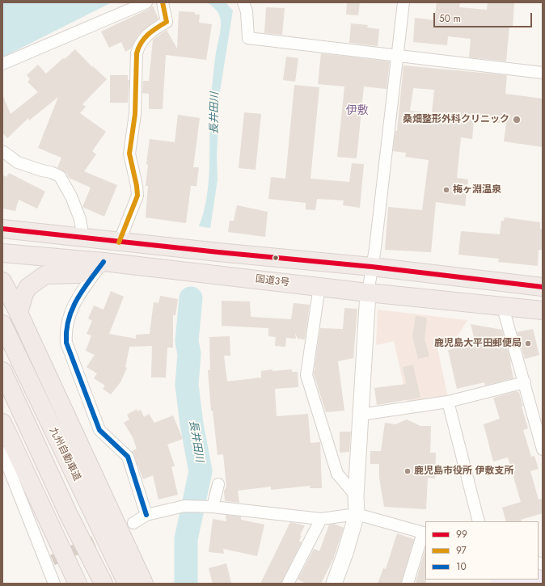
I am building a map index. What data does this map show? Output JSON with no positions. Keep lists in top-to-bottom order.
{
  "streets": {
    "highway": ["国道3号", "九州自動車道"]
  },
  "districts": ["伊敷"],
  "water": ["長井田川"],
  "places": [
    "桑畑整形外科クリニック",
    "梅ヶ淵温泉",
    "鹿児島大平田郵便局",
    "鹿児島市役所 伊敷支所"
  ],
  "lines": ["transit line 97", "transit line 99", "transit line 10"],
  "legend": ["99", "97", "10"],
  "scale_bar": "50 m"
}
